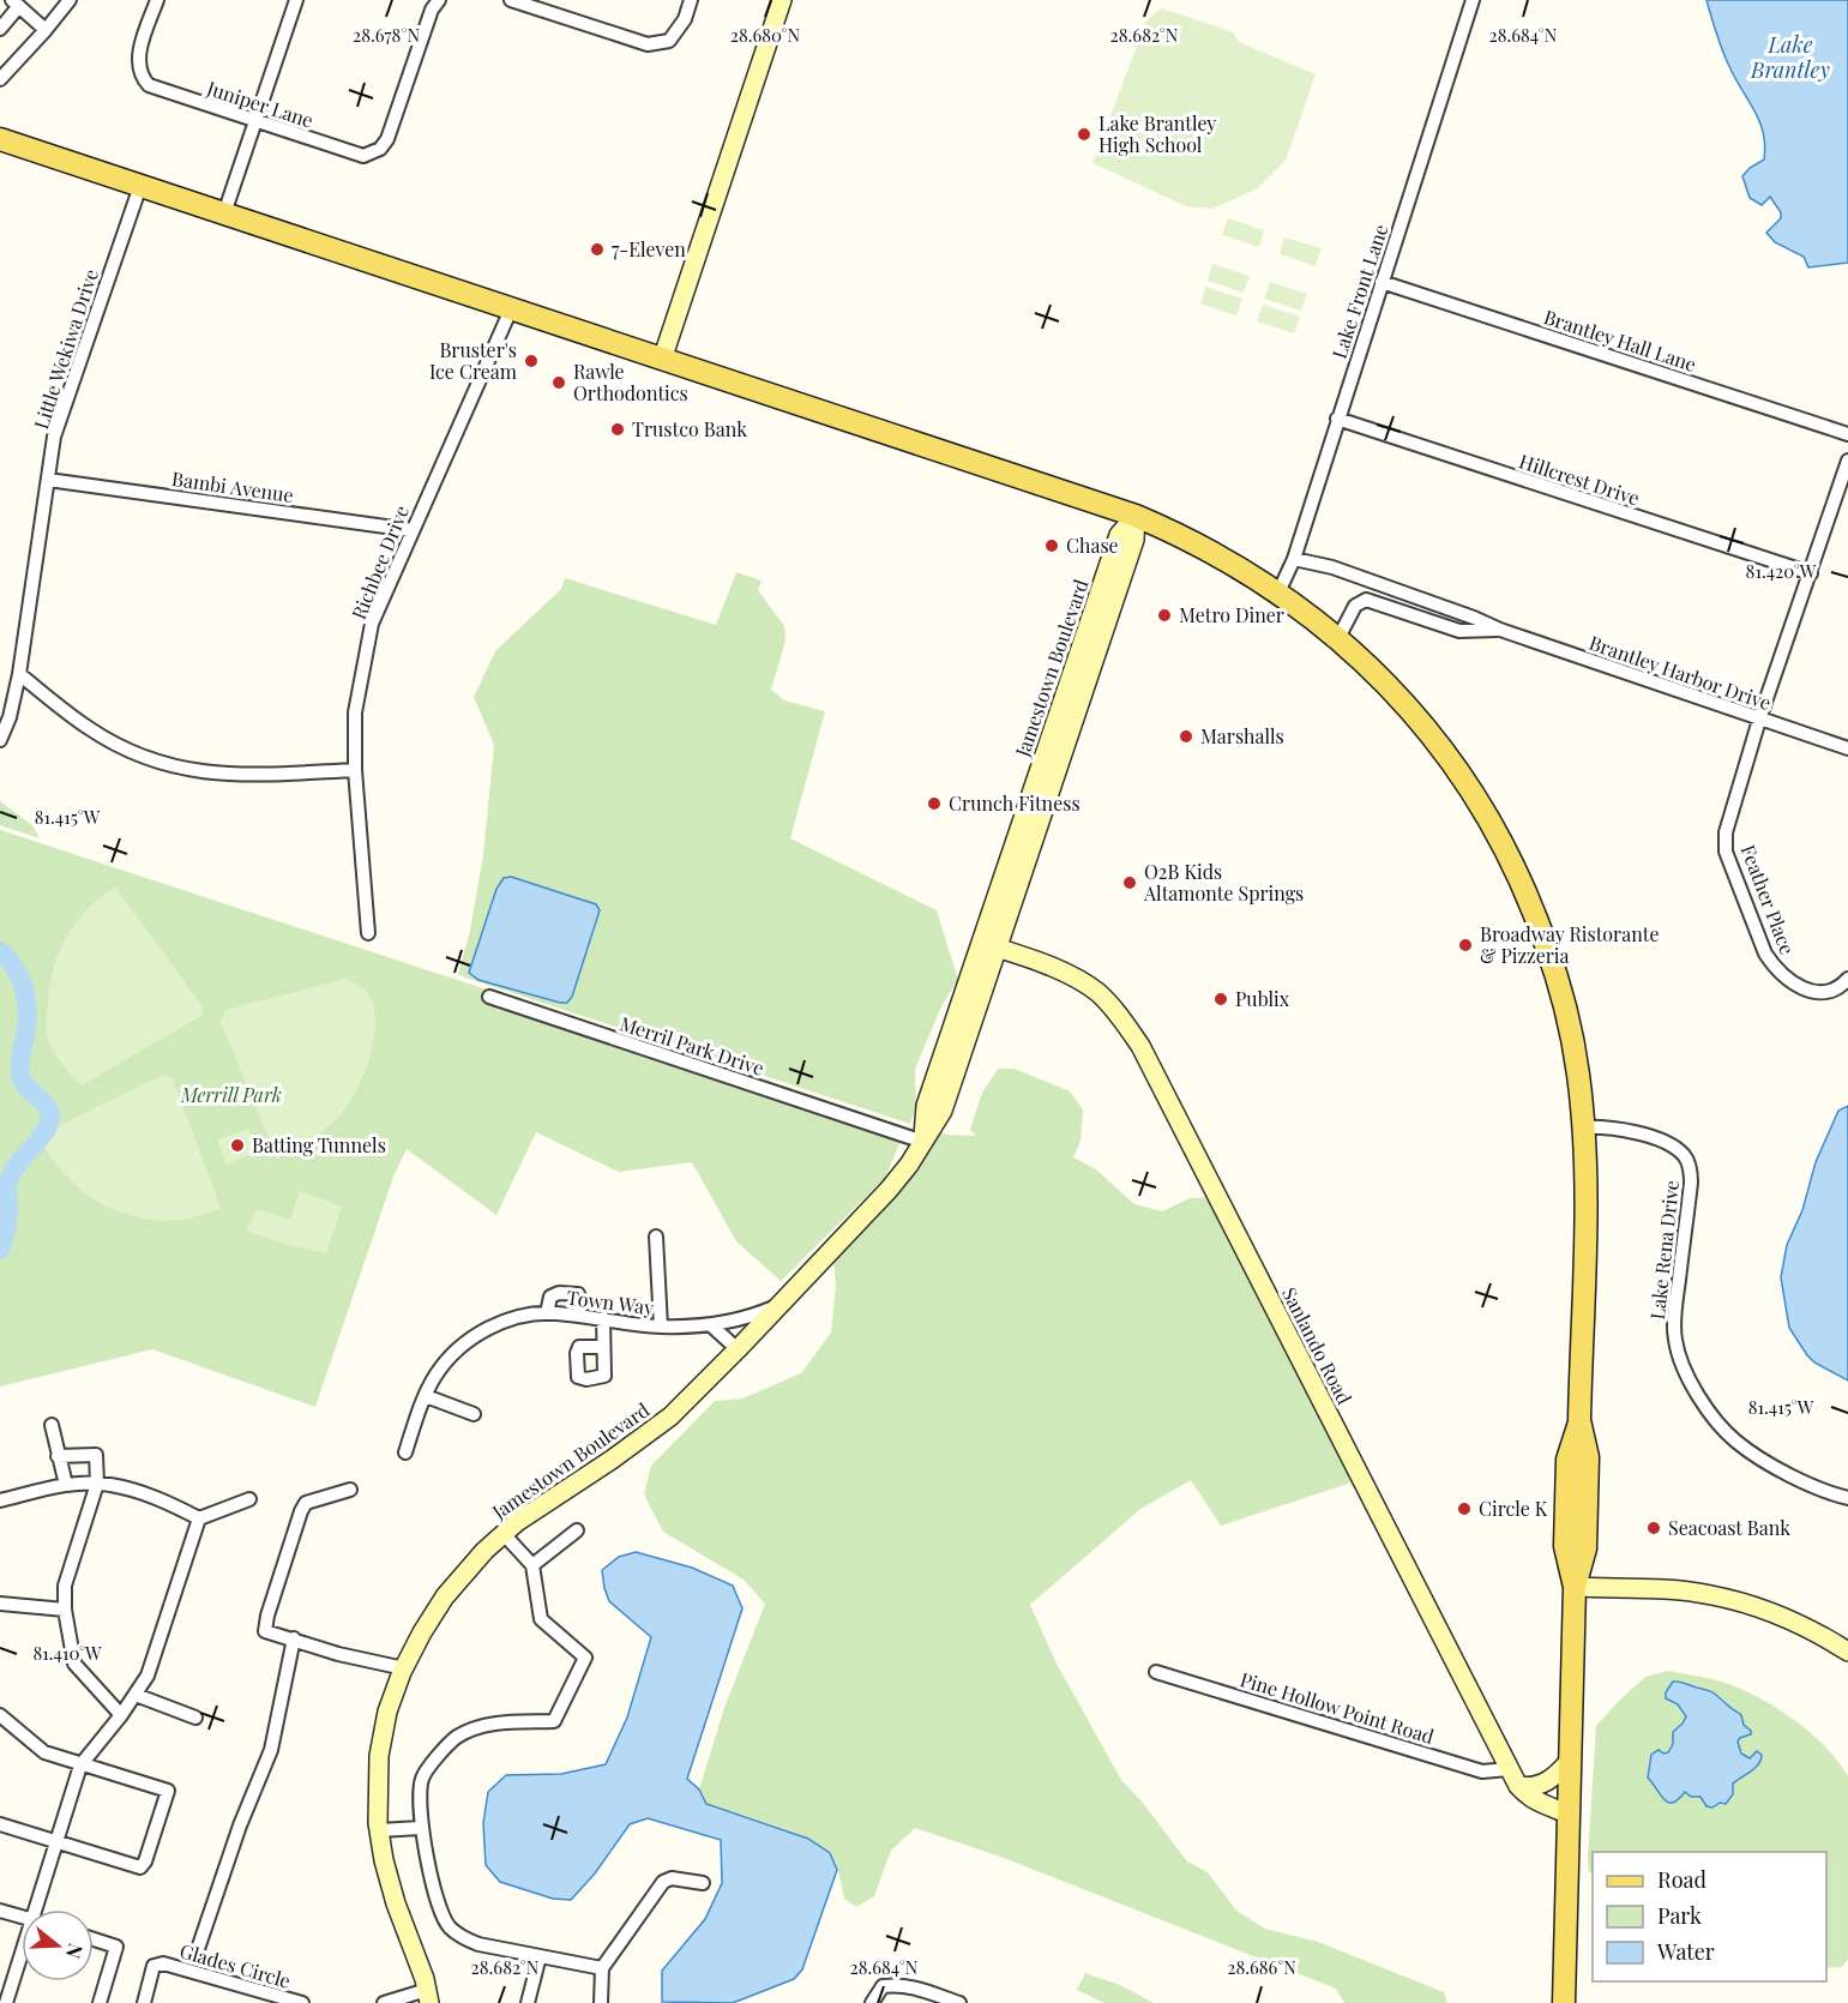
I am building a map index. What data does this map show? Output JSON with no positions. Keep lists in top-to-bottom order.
{
  "streets": {
    "street": [
      "Juniper Lane",
      "Lake Front Lane",
      "Brantley Hall Lane",
      "Little Wekiwa Drive",
      "Hillcrest Drive",
      "Bambi Avenue",
      "Richbee Drive",
      "Jamestown Boulevard",
      "Brantley Harbor Drive",
      "Feather Place",
      "Merril Park Drive",
      "Lake Rena Drive",
      "Town Way",
      "Sanlando Road",
      "Pine Hollow Point Road",
      "Glades Circle"
    ]
  },
  "crossings": [
    ["Lake Front Lane", "Brantley Hall Lane"],
    ["Lake Front Lane", "Hillcrest Drive"],
    ["Lake Front Lane", "Brantley Harbor Drive"],
    ["Little Wekiwa Drive", "Bambi Avenue"],
    ["Bambi Avenue", "Richbee Drive"],
    ["Jamestown Boulevard", "Merril Park Drive"],
    ["Jamestown Boulevard", "Town Way"],
    ["Jamestown Boulevard", "Sanlando Road"],
    ["Brantley Harbor Drive", "Feather Place"],
    ["Sanlando Road", "Pine Hollow Point Road"]
  ],
  "water": ["Lake Brantley"],
  "parks": ["Merrill Park"],
  "places": [
    "Lake Brantley High School",
    "7-Eleven",
    "Bruster's Ice Cream",
    "Rawle Orthodontics",
    "Trustco Bank",
    "Chase",
    "Metro Diner",
    "Marshalls",
    "Crunch Fitness",
    "O2B Kids Altamonte Springs",
    "Broadway Ristorante & Pizzeria",
    "Publix",
    "Batting Tunnels",
    "Circle K",
    "Seacoast Bank"
  ],
  "legend": ["Road", "Park", "Water"],
  "north": "right",
  "coordinates": [
    "28.678°N",
    "28.680°N",
    "28.682°N",
    "28.684°N",
    "81.420°W",
    "81.415°W",
    "81.410°W",
    "28.686°N"
  ]
}
